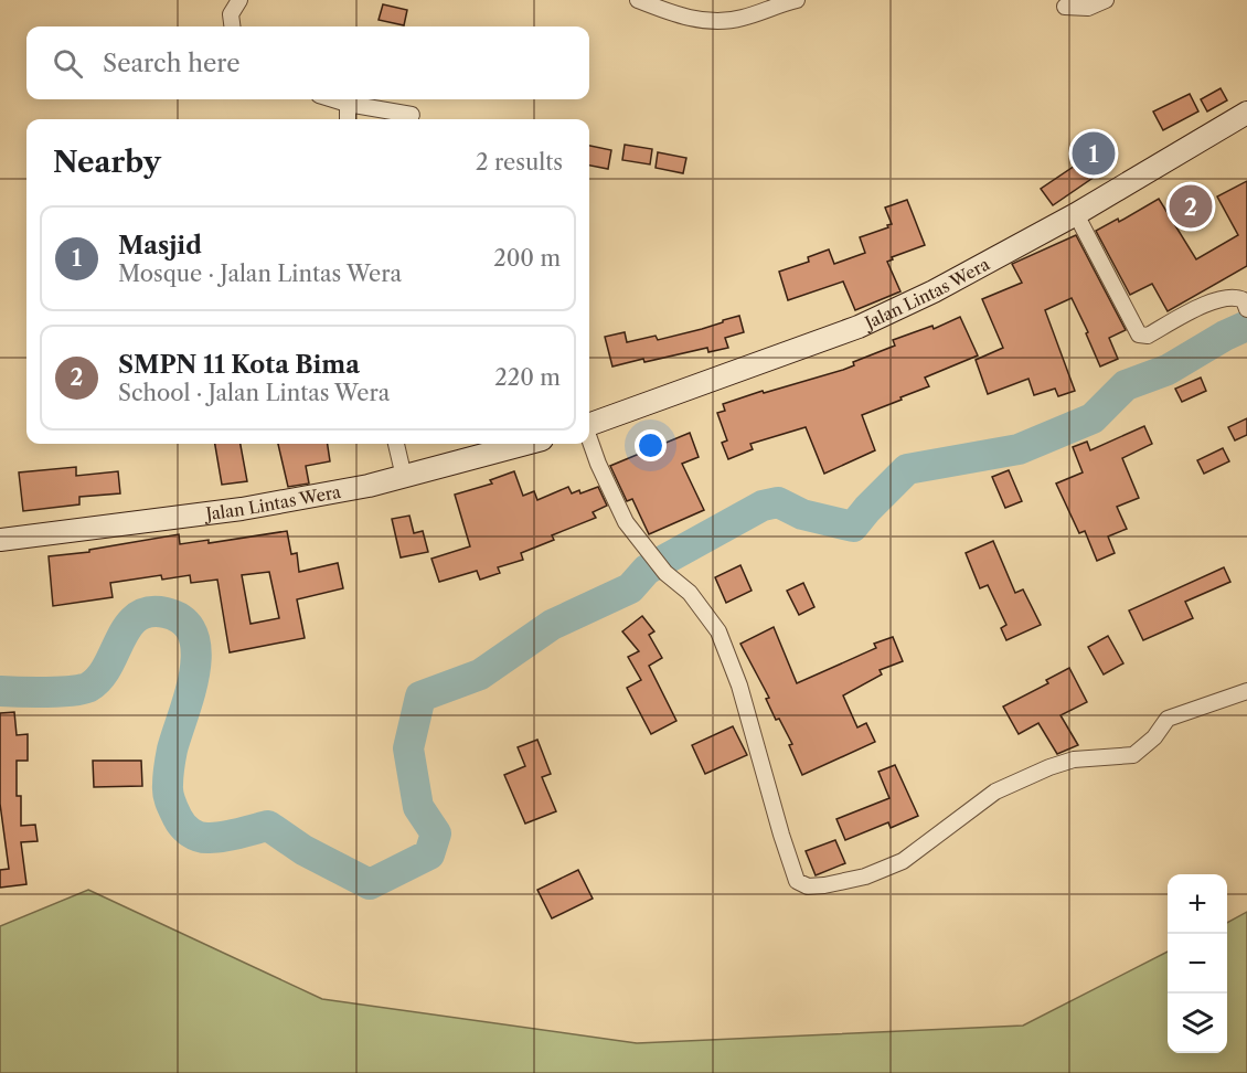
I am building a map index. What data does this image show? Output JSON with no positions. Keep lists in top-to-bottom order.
{
  "streets": {
    "main road": ["Jalan Lintas Wera"]
  },
  "page": {
    "search": "Search here",
    "heading": ["Nearby", "2 results"],
    "pins": ["1", "2"],
    "list": [
      {
        "mark": "1",
        "name": "Masjid",
        "note": "Mosque · Jalan Lintas Wera",
        "value": "200 m"
      },
      {
        "mark": "2",
        "name": "SMPN 11 Kota Bima",
        "note": "School · Jalan Lintas Wera",
        "value": "220 m"
      }
    ],
    "map_buttons": ["+", "−"]
  }
}
